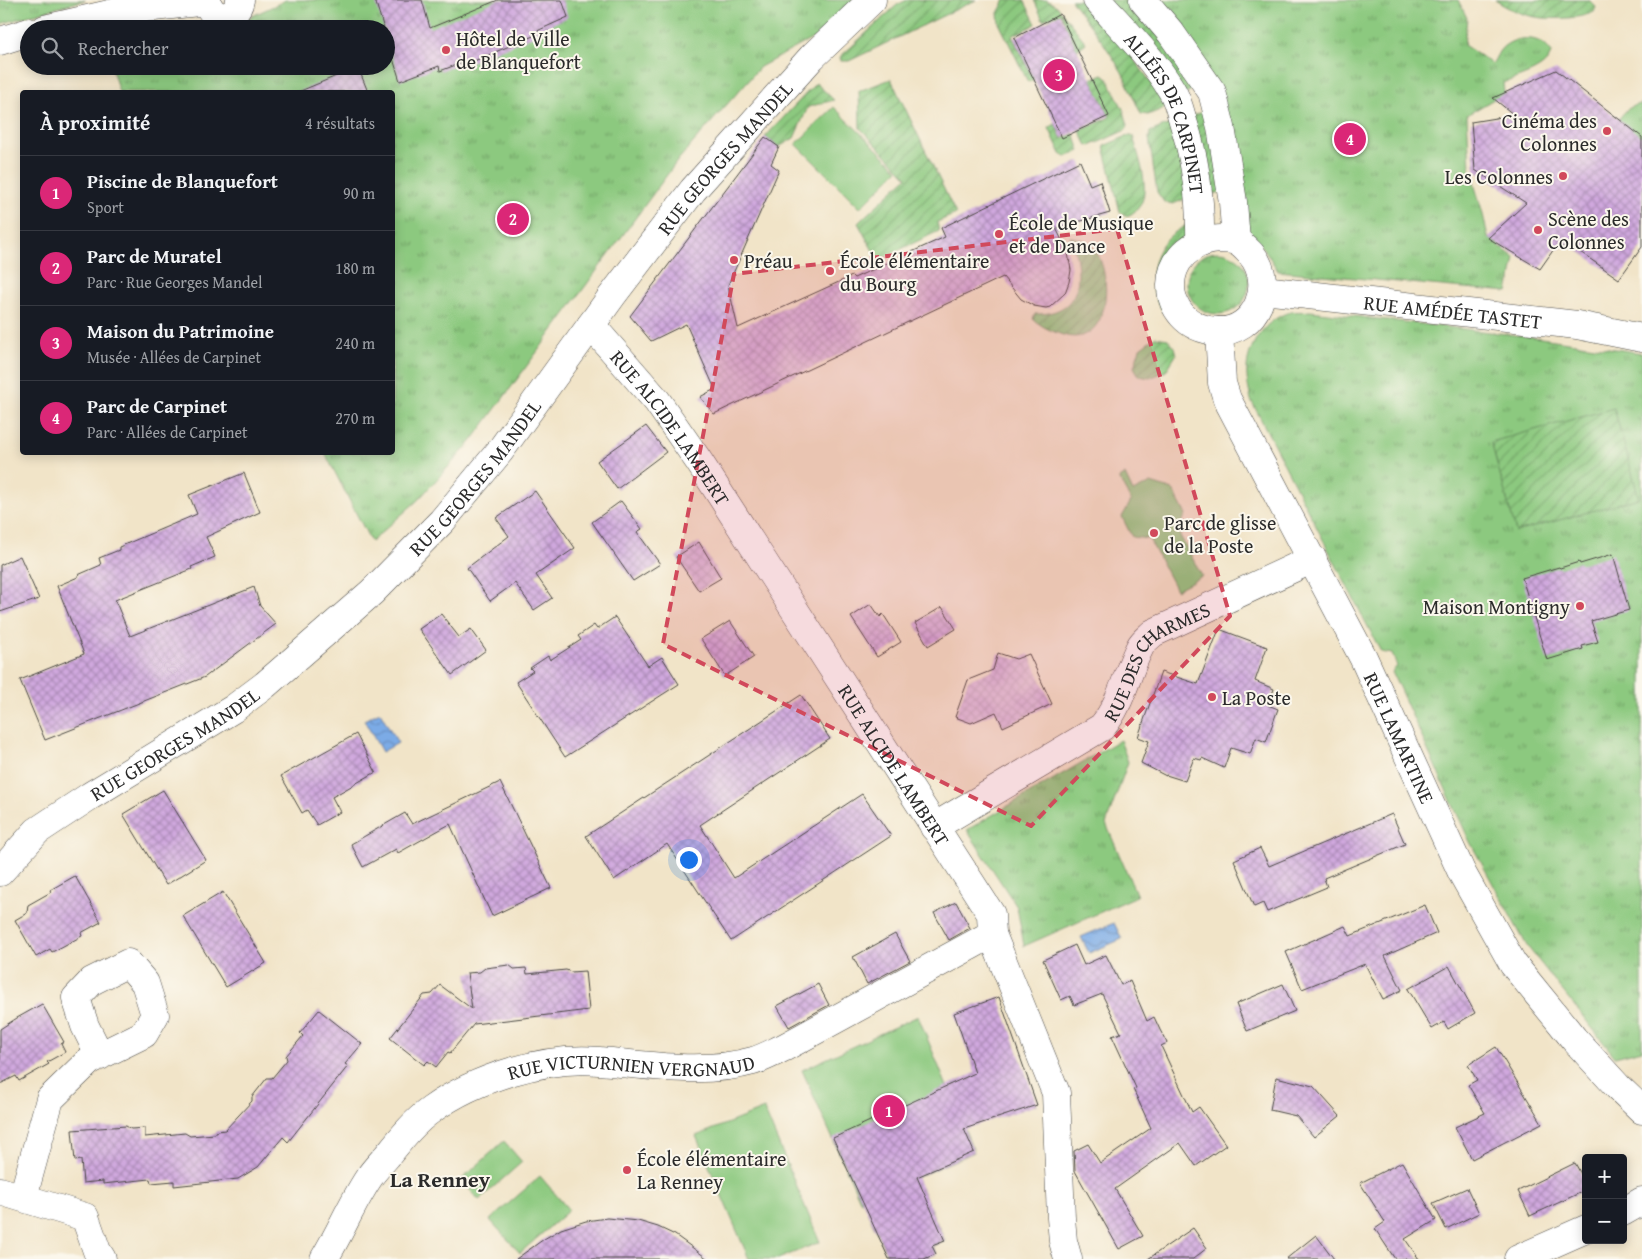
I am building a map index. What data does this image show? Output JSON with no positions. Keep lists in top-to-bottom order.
{
  "streets": {
    "street": [
      "ALLÉES DE CARPINET",
      "RUE GEORGES MANDEL",
      "RUE AMÉDÉE TASTET",
      "RUE ALCIDE LAMBERT",
      "RUE DES CHARMES",
      "RUE LAMARTINE",
      "RUE VICTURNIEN VERGNAUD"
    ]
  },
  "crossings": [
    ["ALLÉES DE CARPINET", "RUE AMÉDÉE TASTET"],
    ["ALLÉES DE CARPINET", "RUE LAMARTINE"],
    ["RUE GEORGES MANDEL", "RUE ALCIDE LAMBERT"],
    ["RUE AMÉDÉE TASTET", "RUE LAMARTINE"],
    ["RUE ALCIDE LAMBERT", "RUE DES CHARMES"],
    ["RUE ALCIDE LAMBERT", "RUE VICTURNIEN VERGNAUD"],
    ["RUE DES CHARMES", "RUE LAMARTINE"]
  ],
  "districts": ["La Renney"],
  "places": [
    "Hôtel de Ville de Blanquefort",
    "Cinéma des Colonnes",
    "Les Colonnes",
    "Scène des Colonnes",
    "École de Musique et de Dance",
    "Préau",
    "École élémentaire du Bourg",
    "Parc de glisse de la Poste",
    "Maison Montigny",
    "La Poste",
    "École élémentaire La Renney"
  ],
  "page": {
    "search": "Rechercher",
    "pins": [
      "3",
      "4",
      "2",
      "1"
    ],
    "heading": ["À proximité", "4 résultats"],
    "list": [
      {
        "mark": "1",
        "name": "Piscine de Blanquefort",
        "note": "Sport",
        "value": "90 m"
      },
      {
        "mark": "2",
        "name": "Parc de Muratel",
        "note": "Parc · Rue Georges Mandel",
        "value": "180 m"
      },
      {
        "mark": "3",
        "name": "Maison du Patrimoine",
        "note": "Musée · Allées de Carpinet",
        "value": "240 m"
      },
      {
        "mark": "4",
        "name": "Parc de Carpinet",
        "note": "Parc · Allées de Carpinet",
        "value": "270 m"
      }
    ],
    "map_buttons": ["+", "−"]
  }
}
